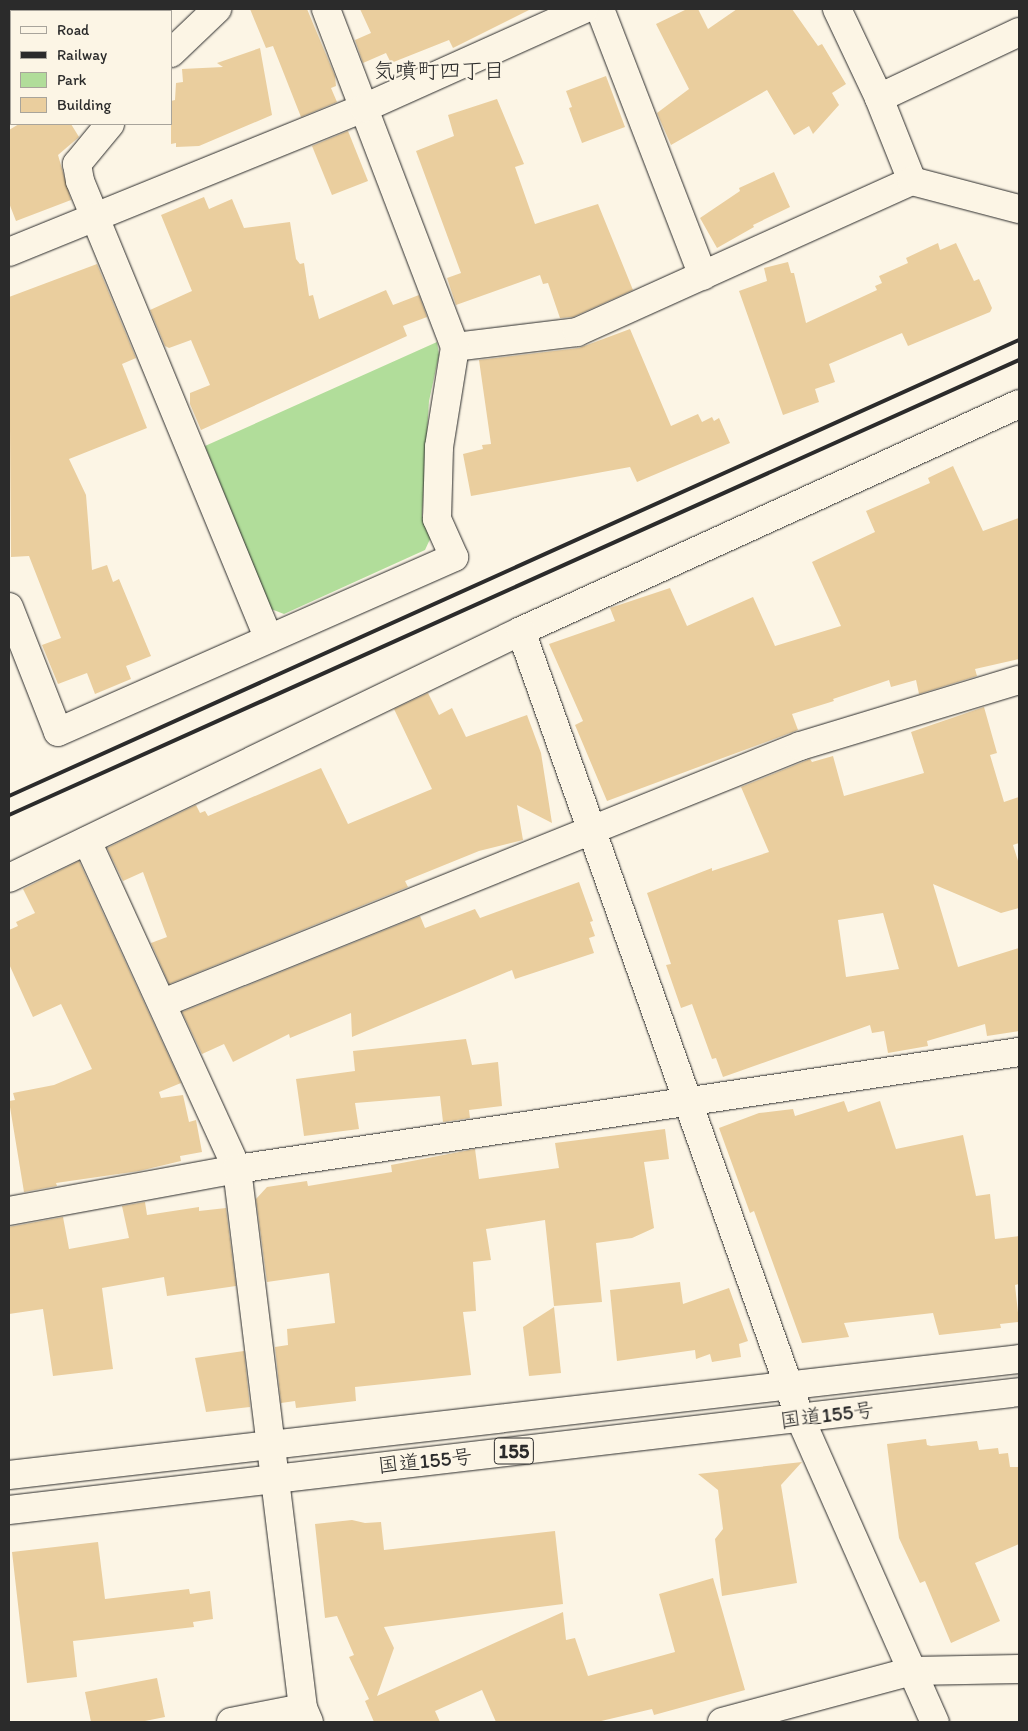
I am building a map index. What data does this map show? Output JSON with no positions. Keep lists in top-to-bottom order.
{
  "streets": {
    "main road": ["国道155号", "155"]
  },
  "districts": ["気噴町四丁目"],
  "legend": [
    "Road",
    "Railway",
    "Park",
    "Building"
  ]
}
